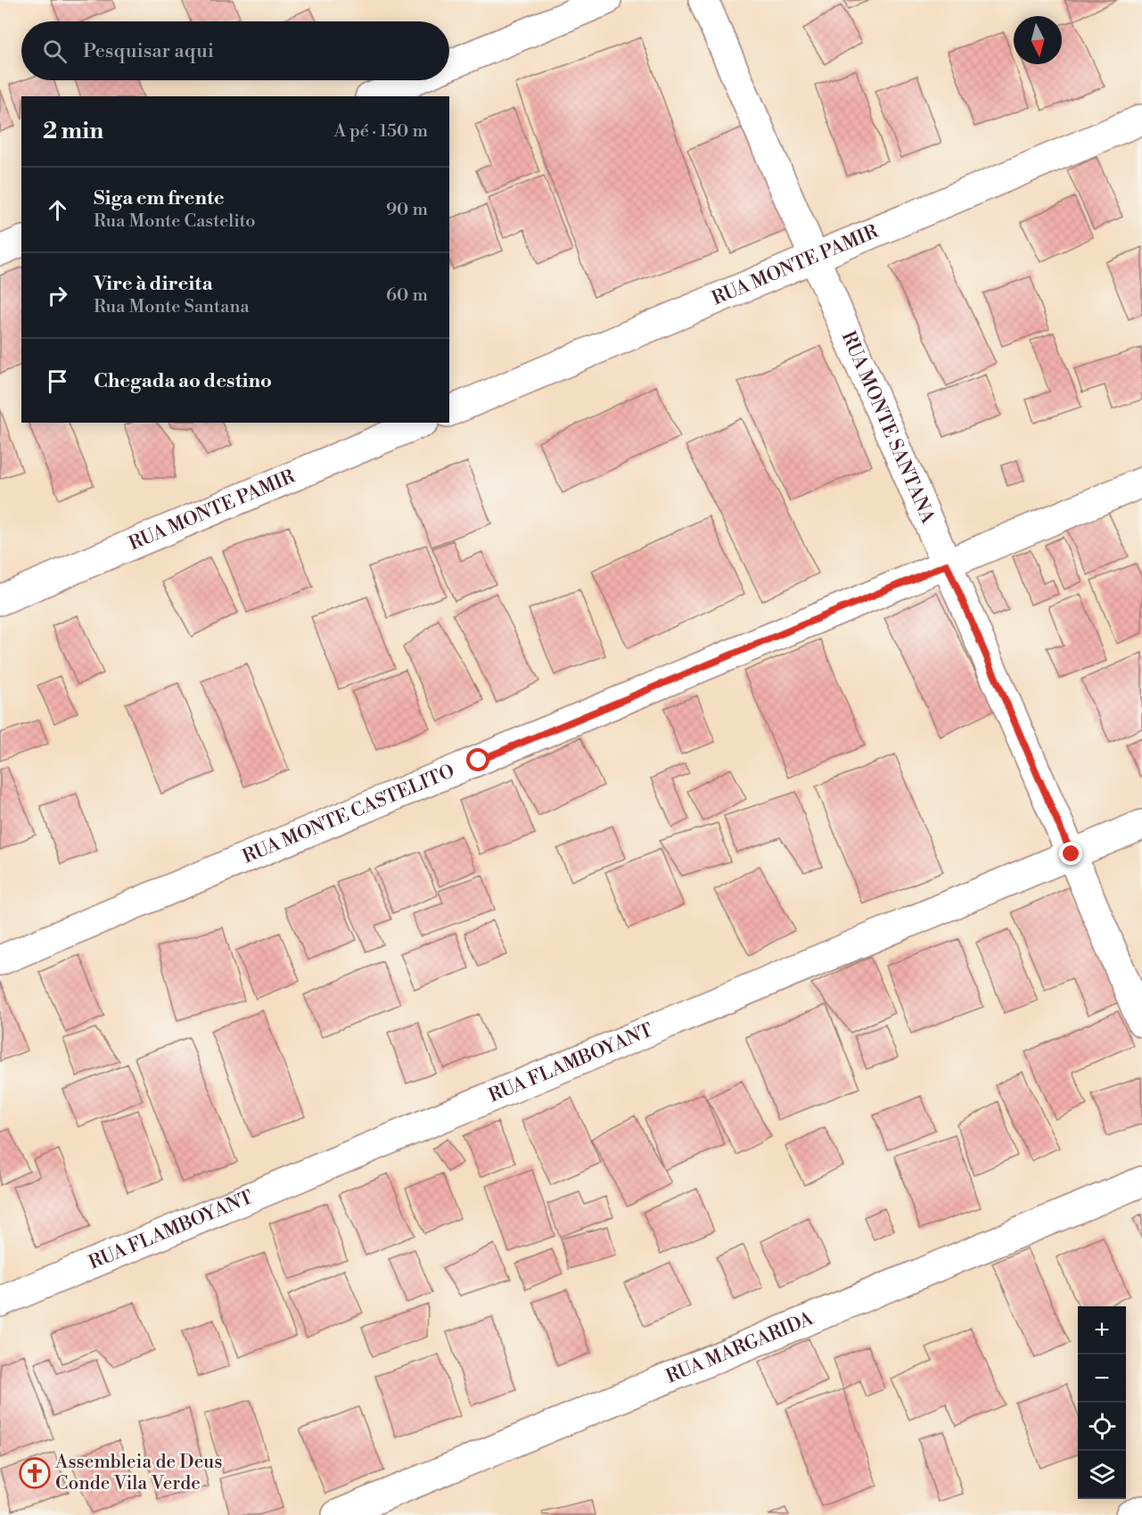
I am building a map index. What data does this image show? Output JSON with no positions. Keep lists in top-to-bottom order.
{
  "streets": {
    "street": [
      "RUA MONTE PAMIR",
      "RUA MONTE SANTANA",
      "RUA MONTE CASTELITO",
      "RUA FLAMBOYANT",
      "RUA MARGARIDA"
    ]
  },
  "crossings": [
    ["RUA MONTE PAMIR", "RUA MONTE SANTANA"],
    ["RUA MONTE SANTANA", "RUA MONTE CASTELITO"],
    ["RUA MONTE SANTANA", "RUA FLAMBOYANT"]
  ],
  "places": {
    "church": ["Assembleia de Deus Conde Vila Verde"]
  },
  "north": "bottom",
  "page": {
    "search": "Pesquisar aqui",
    "heading": ["2 min", "A pé · 150 m"],
    "list": [
      ["Siga em frente", "Rua Monte Castelito", "90 m"],
      ["Vire à direita", "Rua Monte Santana", "60 m"],
      "Chegada ao destino"
    ],
    "map_buttons": ["+", "−"]
  }
}
